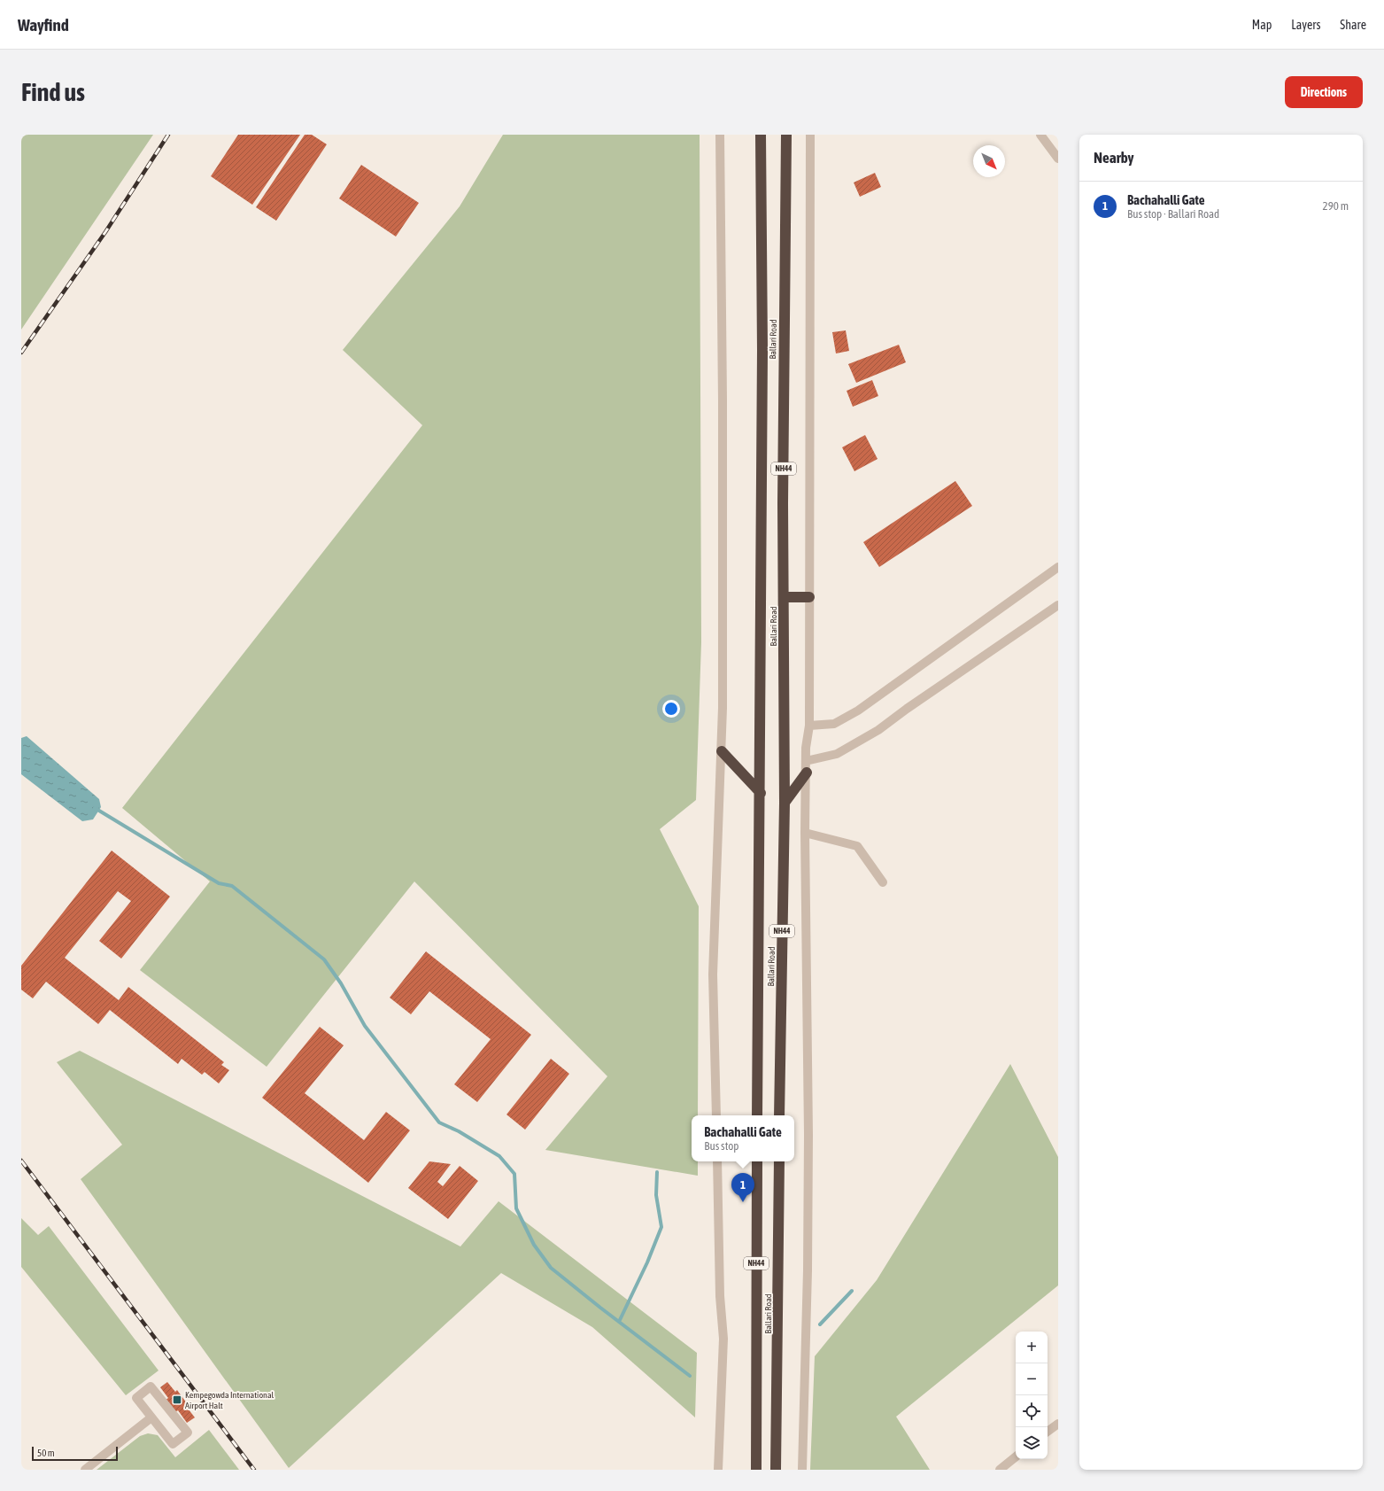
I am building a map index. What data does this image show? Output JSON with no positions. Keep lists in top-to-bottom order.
{
  "streets": {
    "highway": ["Ballari Road", "NH44"]
  },
  "places": {
    "transit": ["Kempegowda International Airport Halt"]
  },
  "scale_bar": "50 m",
  "north": "bottom right",
  "page": {
    "header": "Wayfind",
    "nav": ["Map", "Layers", "Share"],
    "buttons": "Directions",
    "title": "Find us",
    "heading": "Nearby",
    "list": [
      {
        "mark": "1",
        "name": "Bachahalli Gate",
        "note": "Bus stop · Ballari Road",
        "value": "290 m"
      }
    ],
    "popup": ["Bachahalli Gate", "Bus stop"],
    "pins": "1",
    "map_buttons": ["+", "−"],
    "scale": "50 m"
  }
}
